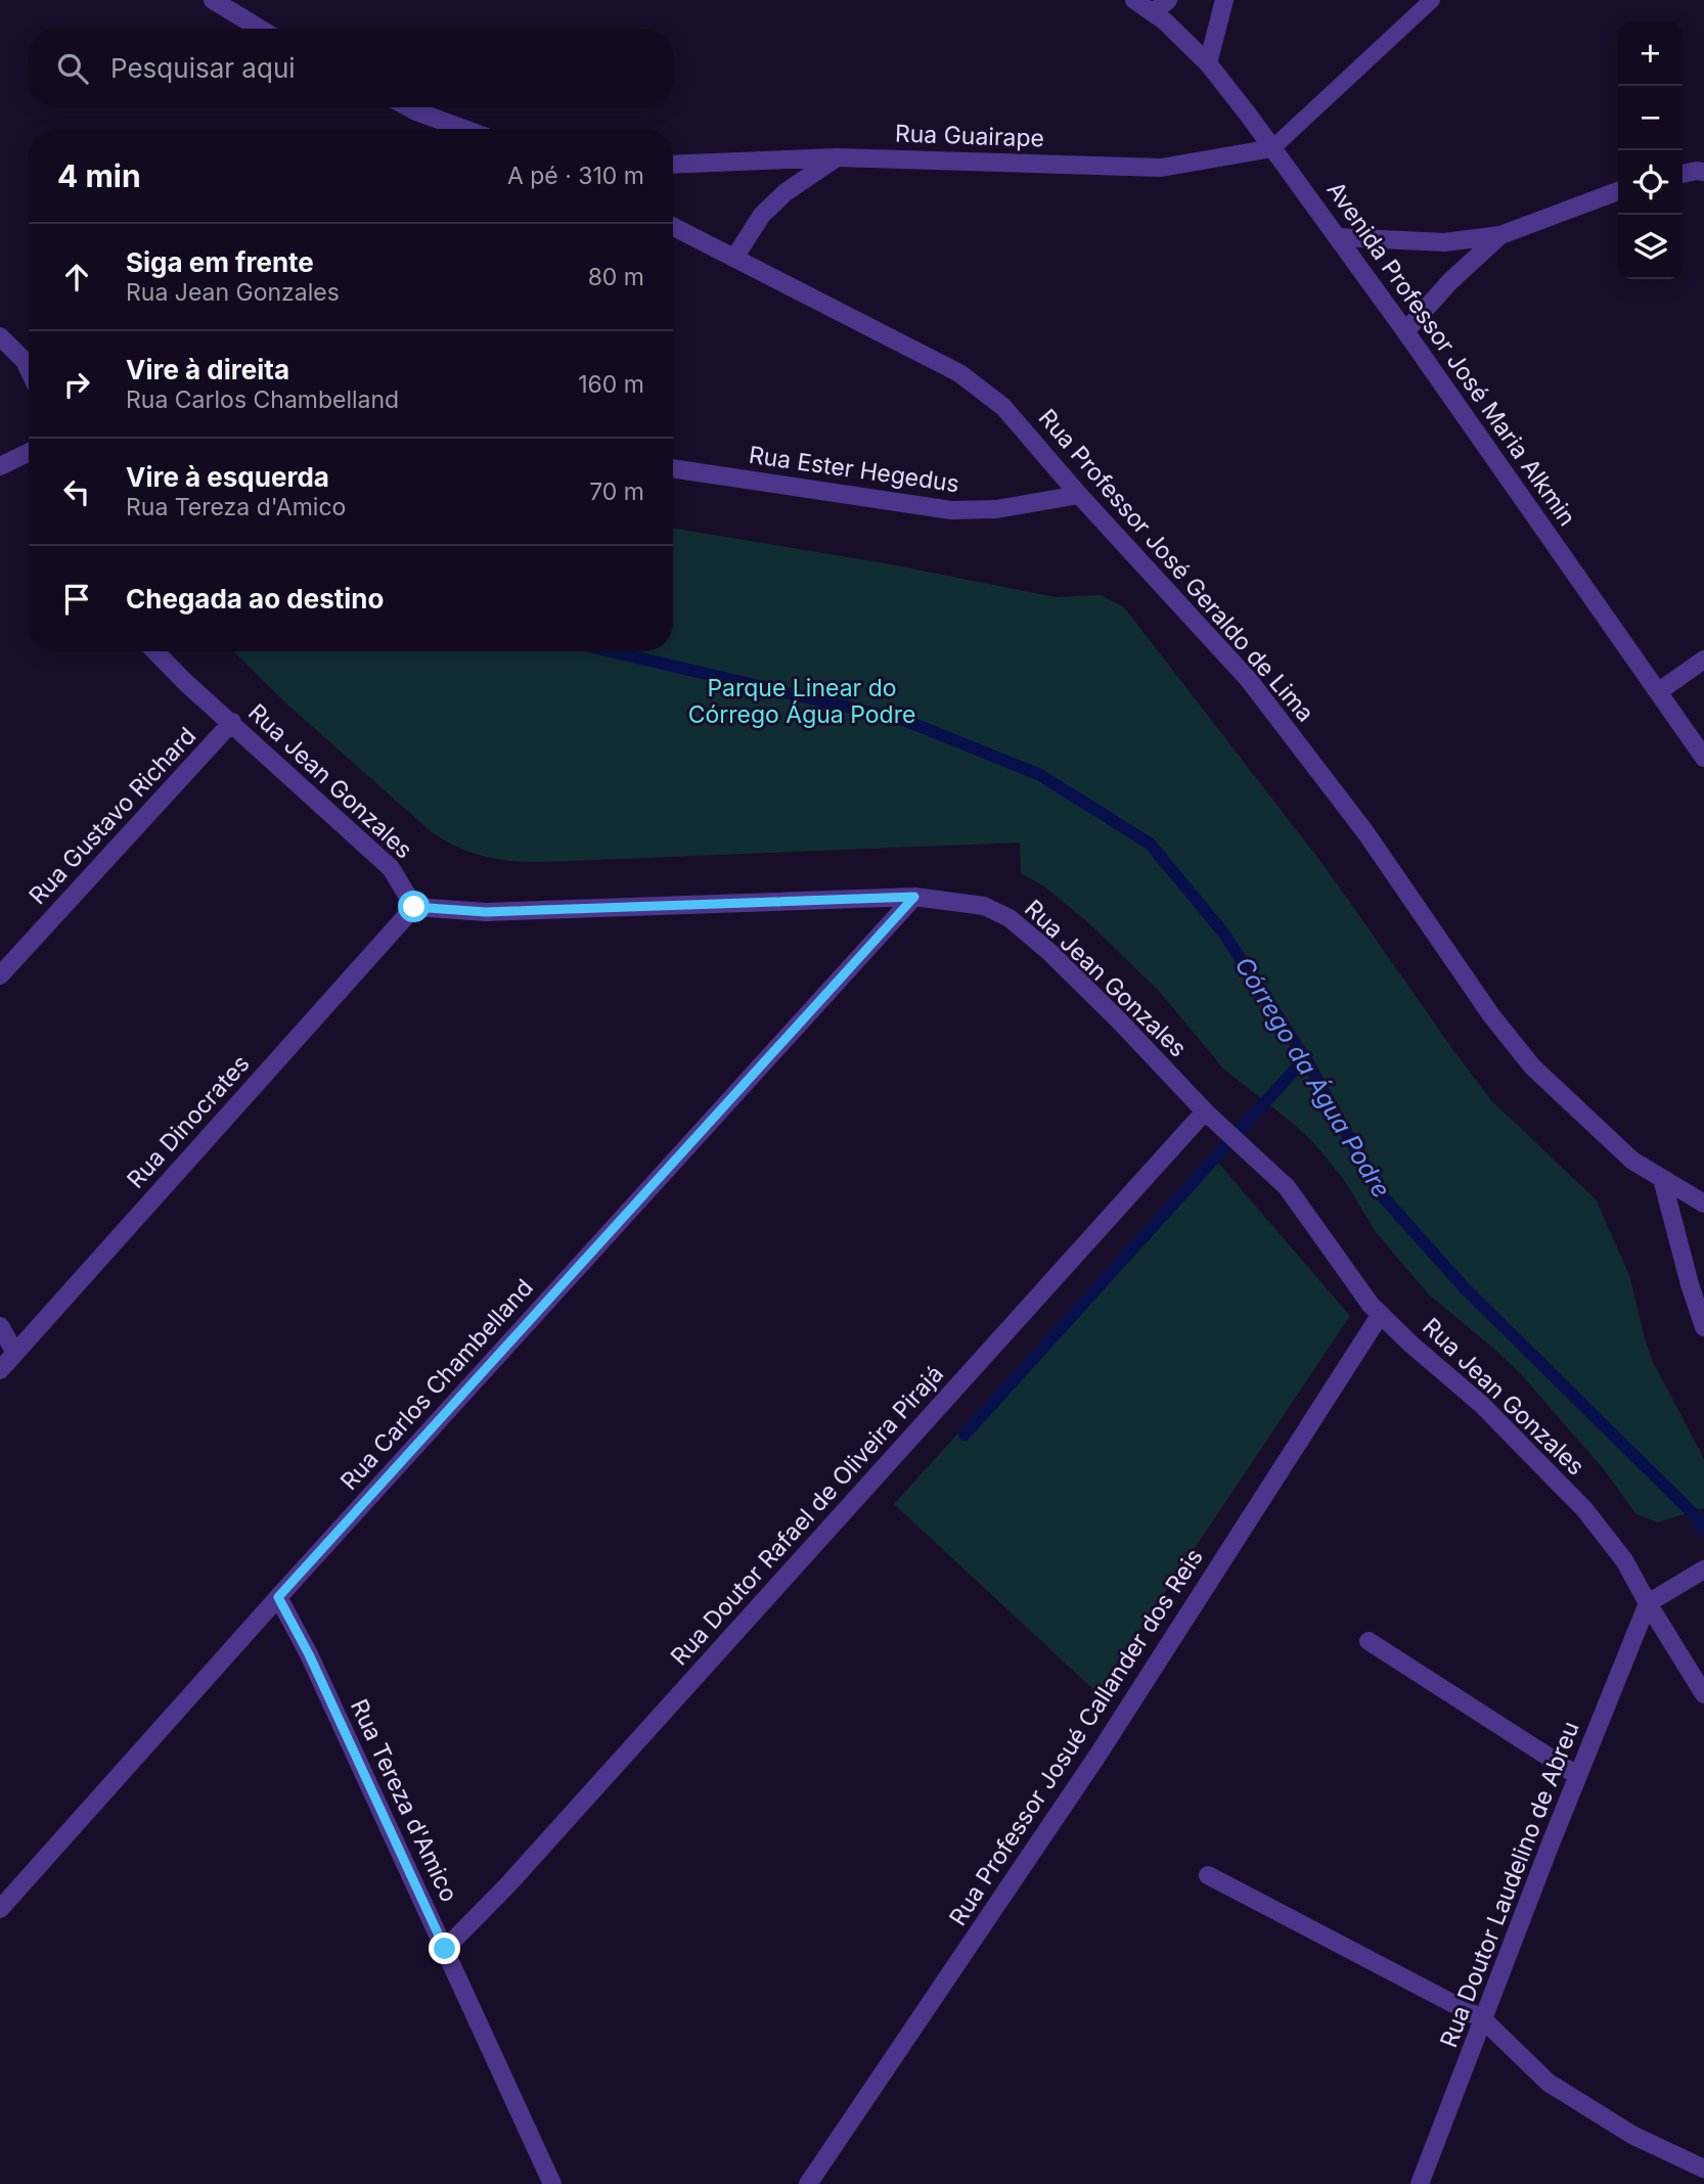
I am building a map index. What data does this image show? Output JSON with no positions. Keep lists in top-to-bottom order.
{
  "streets": {
    "street": [
      "Rua Guairape",
      "Avenida Professor José Maria Alkmin",
      "Rua Ester Hegedus",
      "Rua Professor José Geraldo de Lima",
      "Rua Jean Gonzales",
      "Rua Gustavo Richard",
      "Rua Dinocrates",
      "Rua Carlos Chambelland",
      "Rua Doutor Rafael de Oliveira Pirajá",
      "Rua Professor Josué Callander dos Reis",
      "Rua Tereza d'Amico",
      "Rua Doutor Laudelino de Abreu"
    ]
  },
  "crossings": [
    ["Rua Guairape", "Avenida Professor José Maria Alkmin"],
    ["Rua Ester Hegedus", "Rua Professor José Geraldo de Lima"],
    ["Rua Jean Gonzales", "Rua Gustavo Richard"],
    ["Rua Jean Gonzales", "Rua Dinocrates"],
    ["Rua Jean Gonzales", "Rua Carlos Chambelland"],
    ["Rua Jean Gonzales", "Rua Doutor Rafael de Oliveira Pirajá"],
    ["Rua Jean Gonzales", "Rua Professor Josué Callander dos Reis"],
    ["Rua Jean Gonzales", "Rua Doutor Laudelino de Abreu"],
    ["Rua Carlos Chambelland", "Rua Tereza d'Amico"],
    ["Rua Doutor Rafael de Oliveira Pirajá", "Rua Tereza d'Amico"]
  ],
  "water": ["Córrego da Água Podre"],
  "parks": ["Parque Linear do Córrego Água Podre"],
  "page": {
    "map_buttons": ["+", "−"],
    "search": "Pesquisar aqui",
    "heading": ["4 min", "A pé · 310 m"],
    "list": [
      ["Siga em frente", "Rua Jean Gonzales", "80 m"],
      ["Vire à direita", "Rua Carlos Chambelland", "160 m"],
      ["Vire à esquerda", "Rua Tereza d'Amico", "70 m"],
      "Chegada ao destino"
    ]
  }
}
